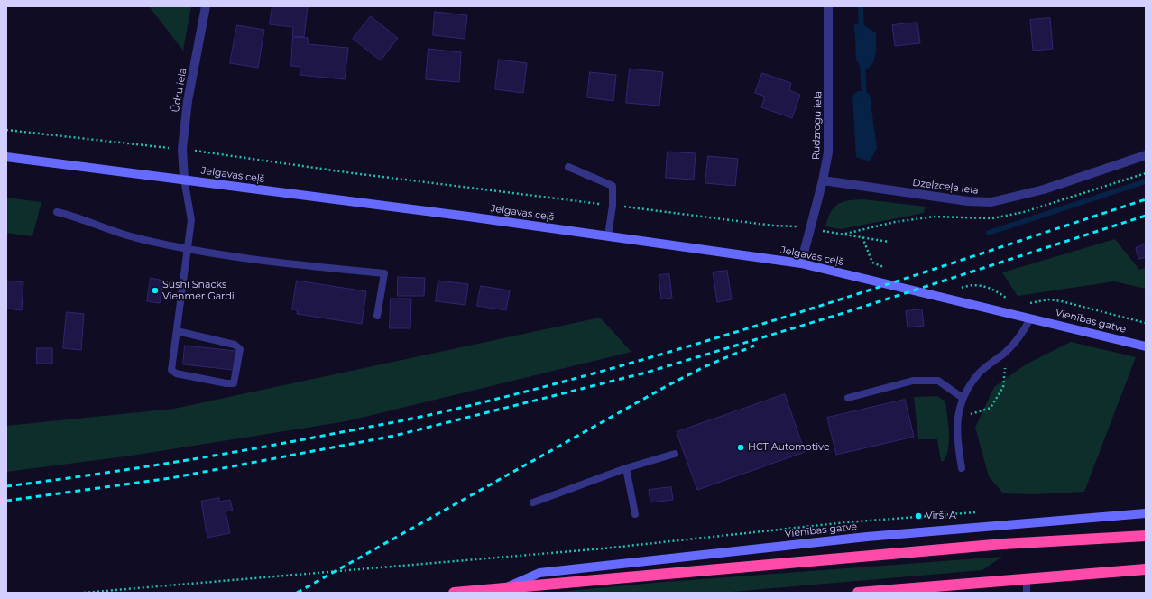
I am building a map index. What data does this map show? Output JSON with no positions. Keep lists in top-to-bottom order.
{
  "streets": {
    "highway": ["Vienības gatve"],
    "main road": ["Jelgavas ceļš"],
    "street": ["Ūdru iela", "Rudzrogu iela", "Dzelzceļa iela"]
  },
  "crossings": [
    ["Ūdru iela", "Jelgavas ceļš"],
    ["Rudzrogu iela", "Jelgavas ceļš"],
    ["Rudzrogu iela", "Dzelzceļa iela"],
    ["Jelgavas ceļš", "Vienības gatve"]
  ],
  "places": ["Sushi Snacks Vienmer Gardi", "HCT Automotive", "Virši A"]
}
